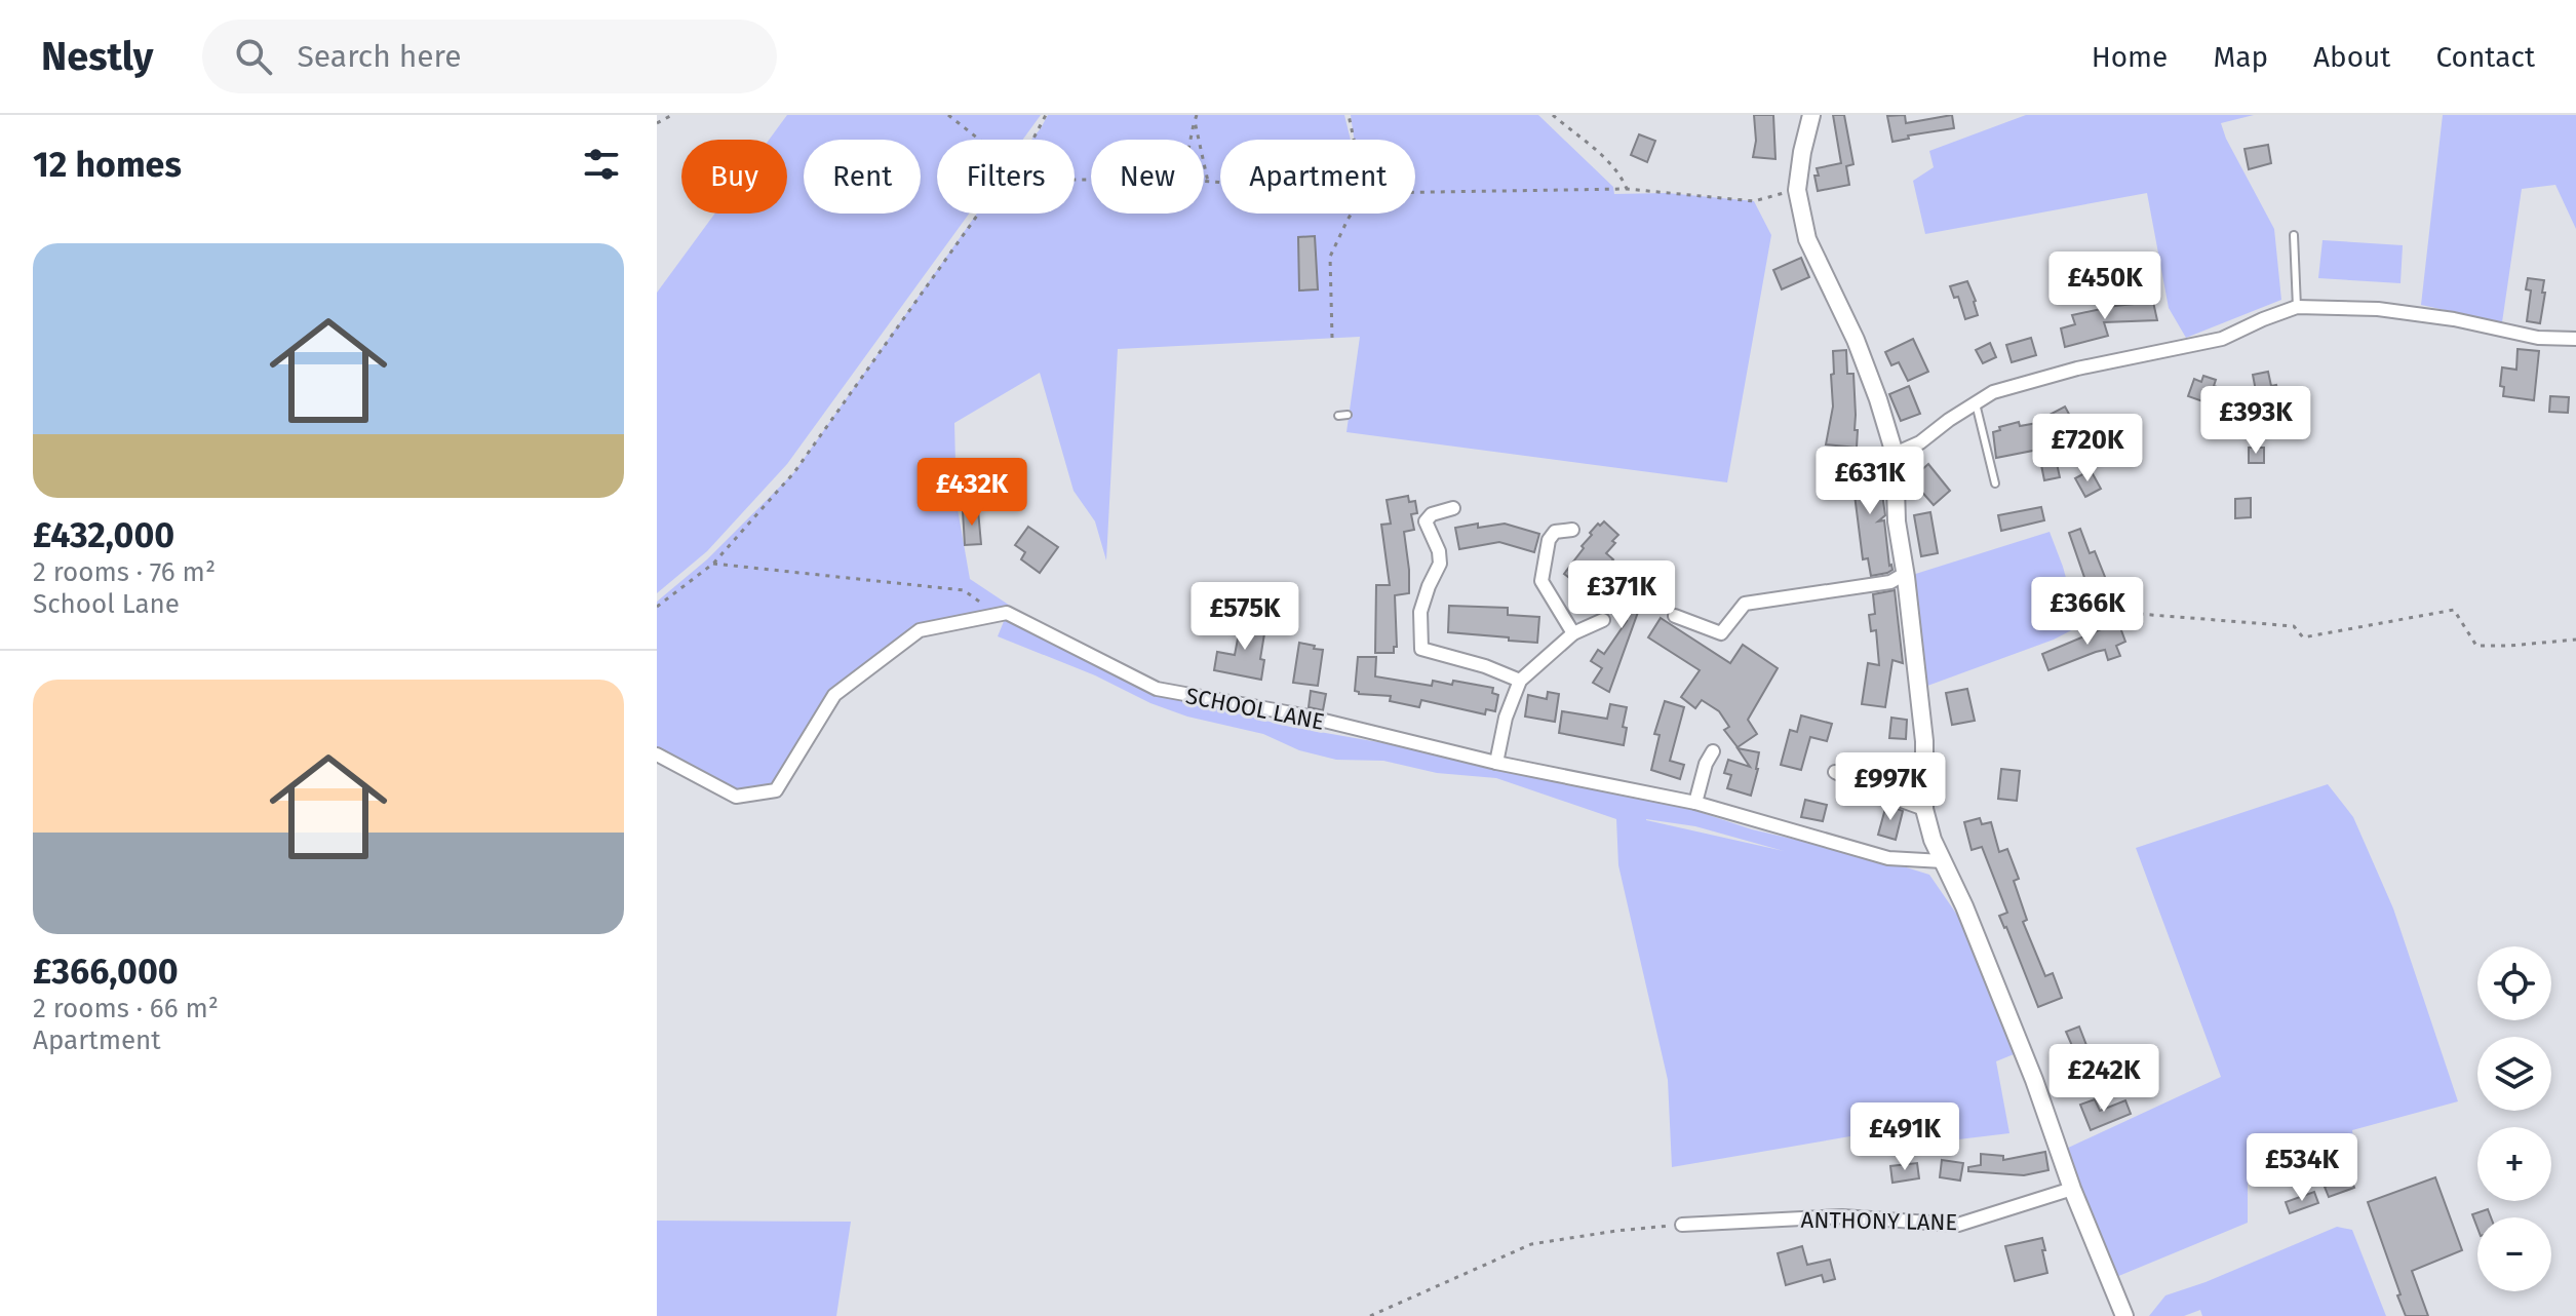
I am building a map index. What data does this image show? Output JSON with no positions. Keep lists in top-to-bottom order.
{
  "streets": {
    "street": ["SCHOOL LANE", "ANTHONY LANE"]
  },
  "page": {
    "header": "Nestly",
    "search": "Search here",
    "nav": [
      "Home",
      "Map",
      "About",
      "Contact"
    ],
    "heading": "12 homes",
    "chip": [
      "Buy",
      "Rent",
      "Filters",
      "New",
      "Apartment"
    ],
    "list": [
      {
        "name": "£432,000",
        "note": "2 rooms · 76 m² · School Lane"
      },
      {
        "name": "£366,000",
        "note": "2 rooms · 66 m² · Apartment"
      }
    ],
    "price": [
      "£450K",
      "£393K",
      "£720K",
      "£631K",
      "£432K",
      "£371K",
      "£366K",
      "£575K",
      "£997K",
      "£242K",
      "£491K",
      "£534K"
    ],
    "map_buttons": ["+", "−"]
  }
}
